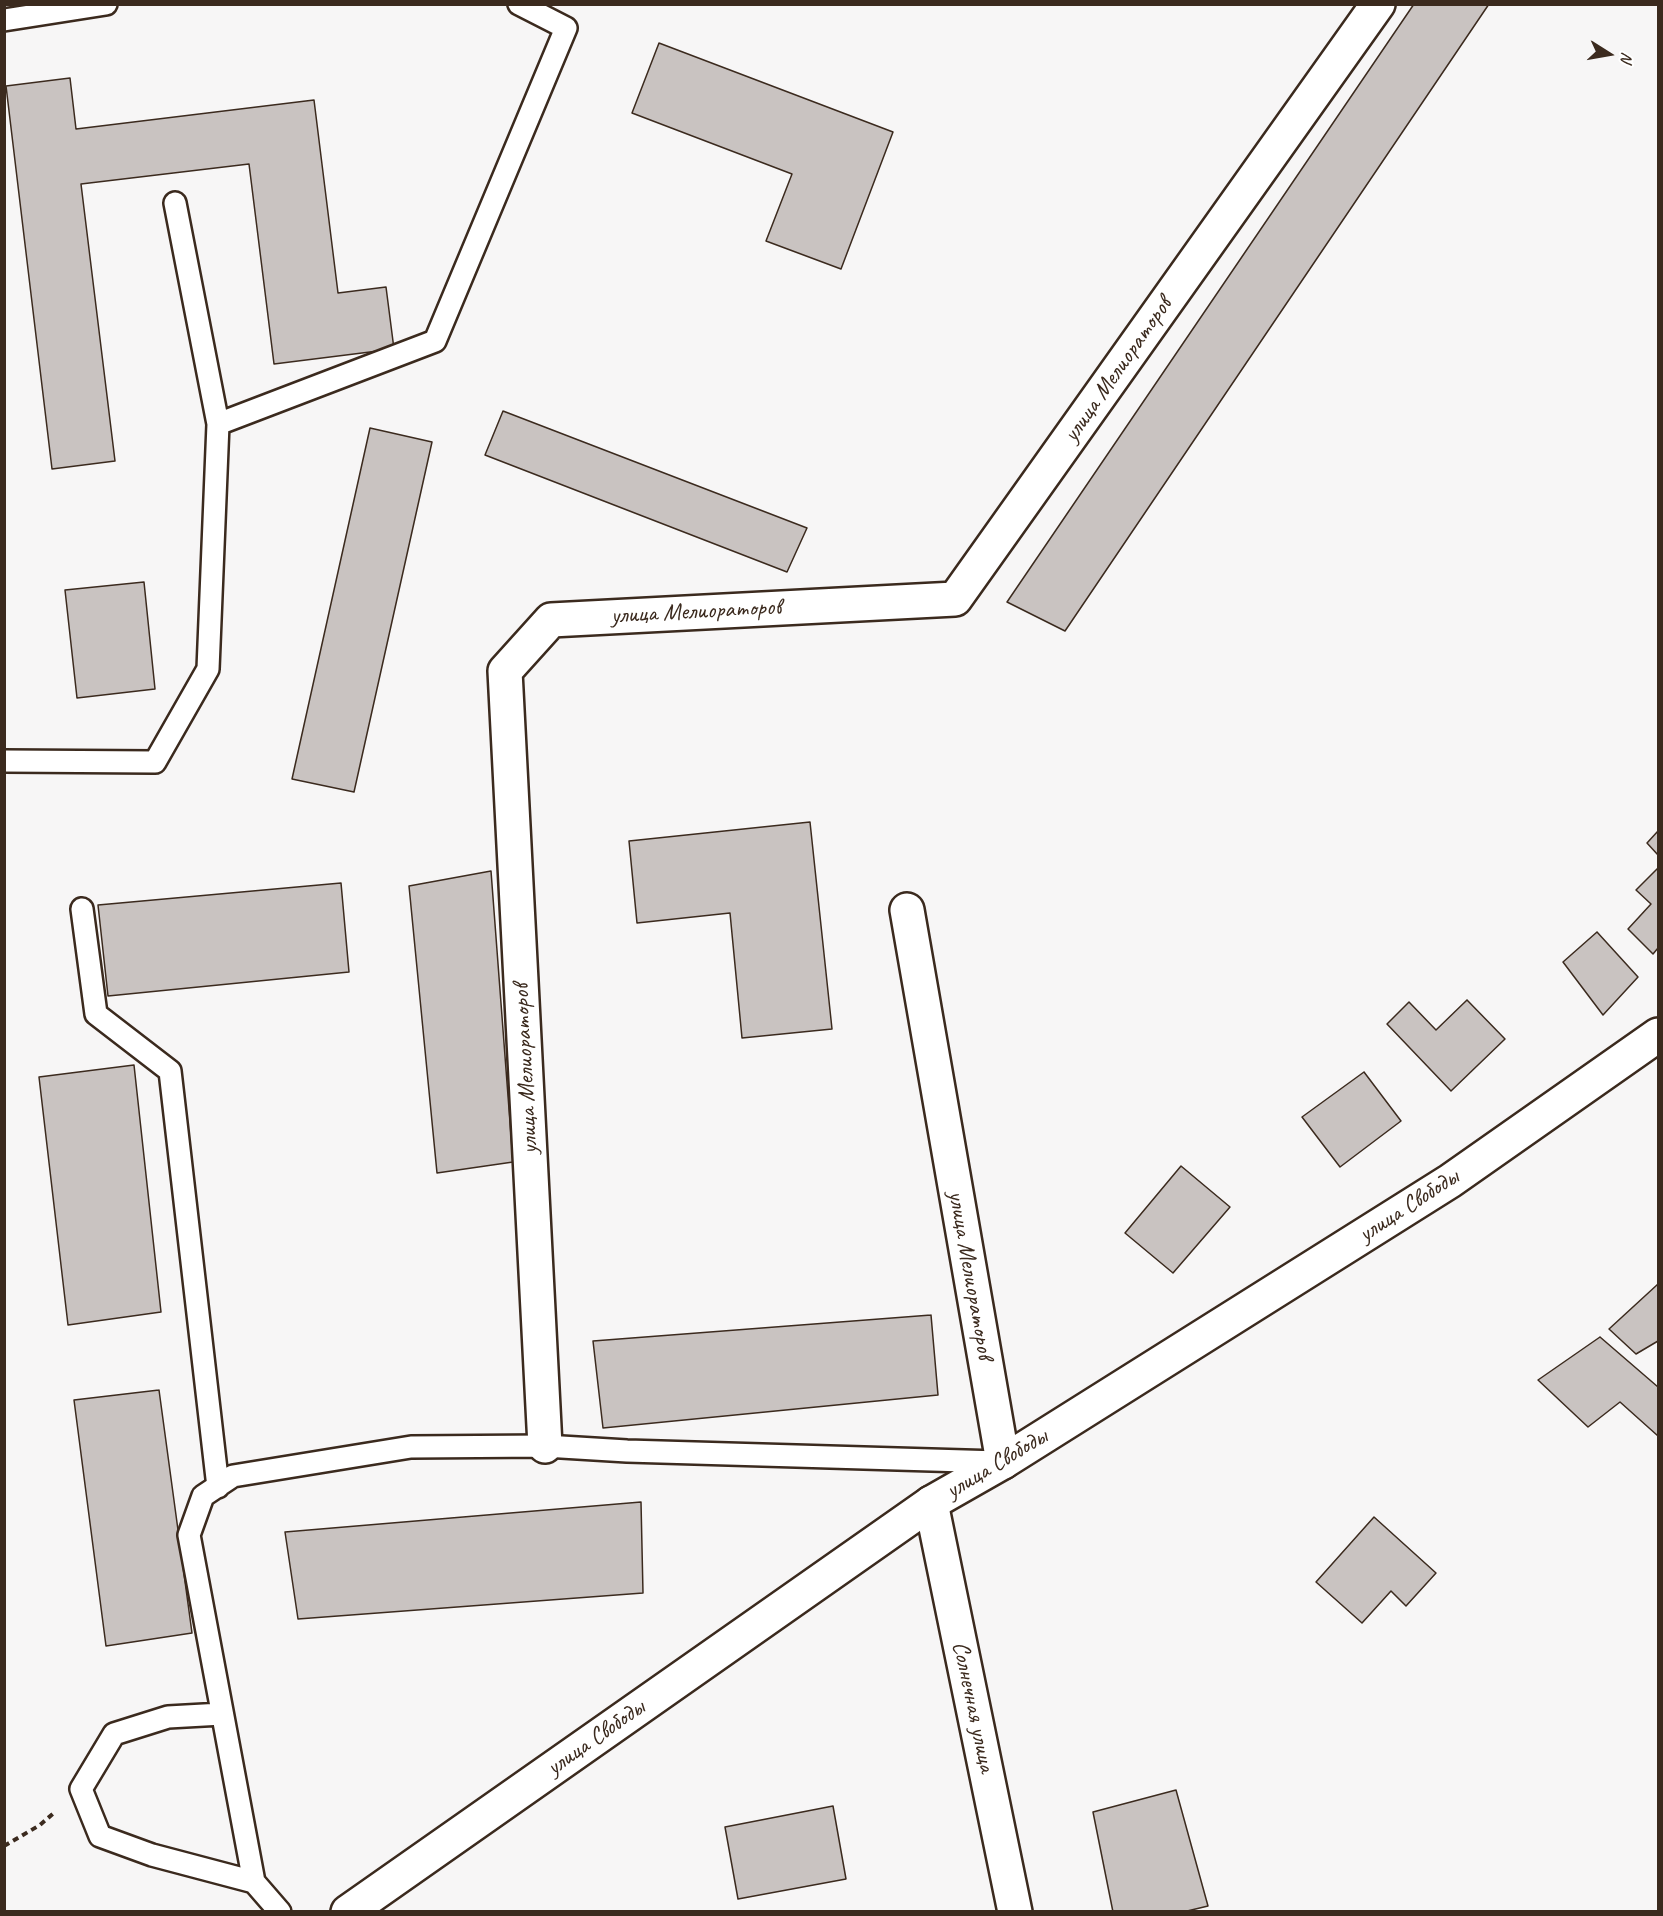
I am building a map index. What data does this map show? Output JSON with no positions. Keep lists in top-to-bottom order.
{
  "streets": {
    "street": ["улица Мелиораторов", "улица Свободы", "Солнечная улица"]
  },
  "crossings": [
    ["улица Мелиораторов", "улица Свободы"],
    ["улица Свободы", "Солнечная улица"]
  ],
  "north": "right"
}
